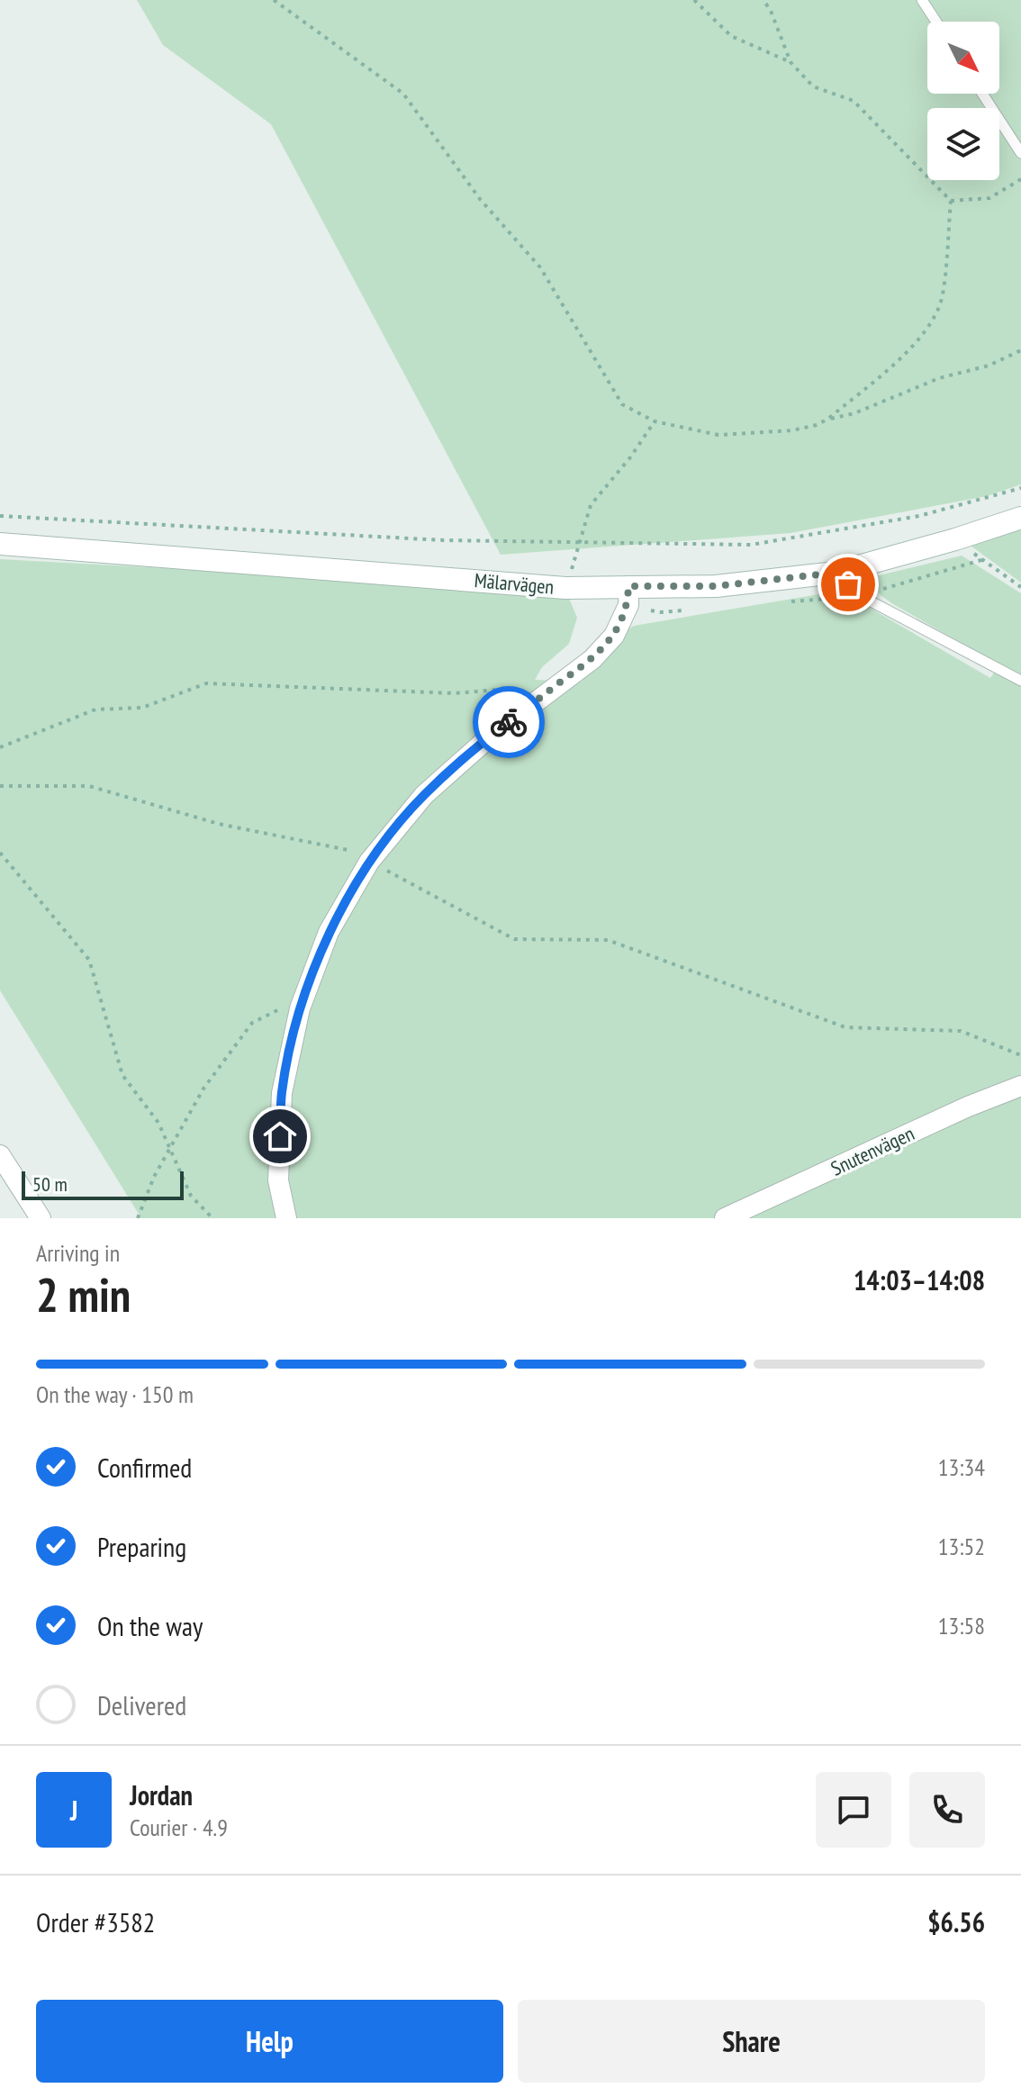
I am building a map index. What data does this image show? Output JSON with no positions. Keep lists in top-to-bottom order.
{
  "streets": {
    "street": ["Mälarvägen", "Snutenvägen"]
  },
  "scale_bar": "50 m",
  "north": "bottom right",
  "page": {
    "scale": "50 m",
    "heading": ["2 min", "Arriving in", "14:03–14:08"],
    "panel": [
      "Jordan",
      "Courier · 4.9",
      "Order #3582",
      "$6.56"
    ],
    "bar": "On the way · 150 m",
    "list": [
      ["Confirmed", "13:34"],
      ["Preparing", "13:52"],
      ["On the way", "13:58"],
      "Delivered"
    ],
    "round": "J",
    "buttons": ["Help", "Share"]
  }
}
